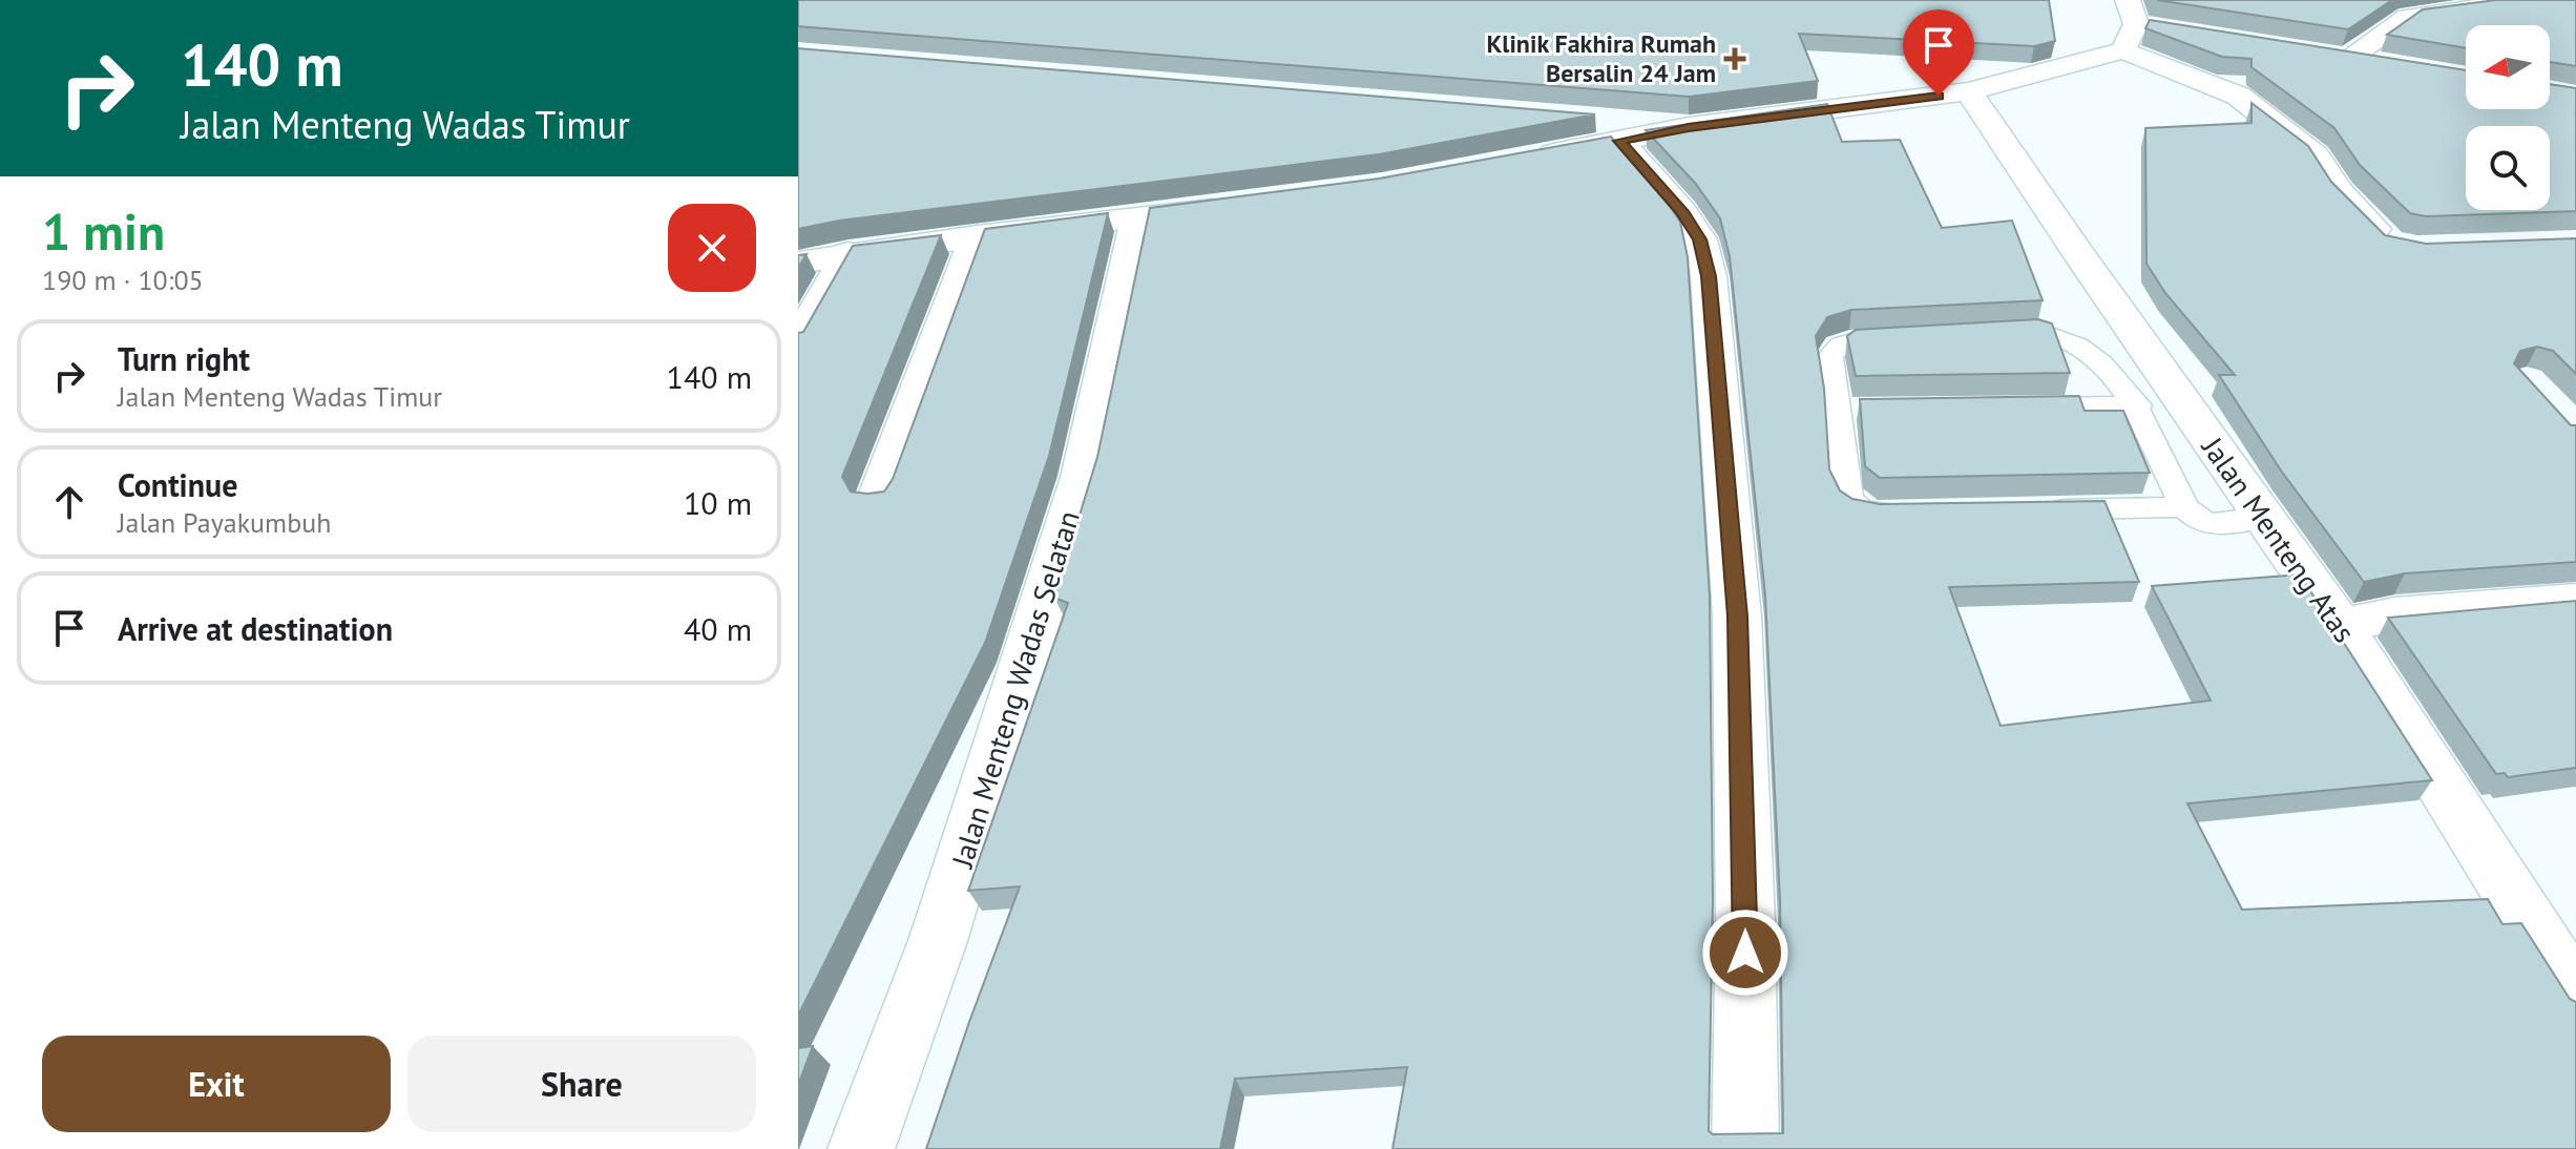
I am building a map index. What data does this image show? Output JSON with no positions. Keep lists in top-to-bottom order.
{
  "streets": {
    "street": ["Jalan Menteng Atas", "Jalan Menteng Wadas Selatan"]
  },
  "places": {
    "health": ["Klinik Fakhira Rumah Bersalin 24 Jam"]
  },
  "north": "left",
  "page": {
    "turn": ["140 m", "Jalan Menteng Wadas Timur"],
    "heading": ["1 min", "190 m · 10:05"],
    "list": [
      {
        "name": "Turn right",
        "note": "Jalan Menteng Wadas Timur",
        "value": "140 m"
      },
      {
        "name": "Continue",
        "note": "Jalan Payakumbuh",
        "value": "10 m"
      },
      {
        "name": "Arrive at destination",
        "value": "40 m"
      }
    ],
    "buttons": ["Exit", "Share"]
  }
}
